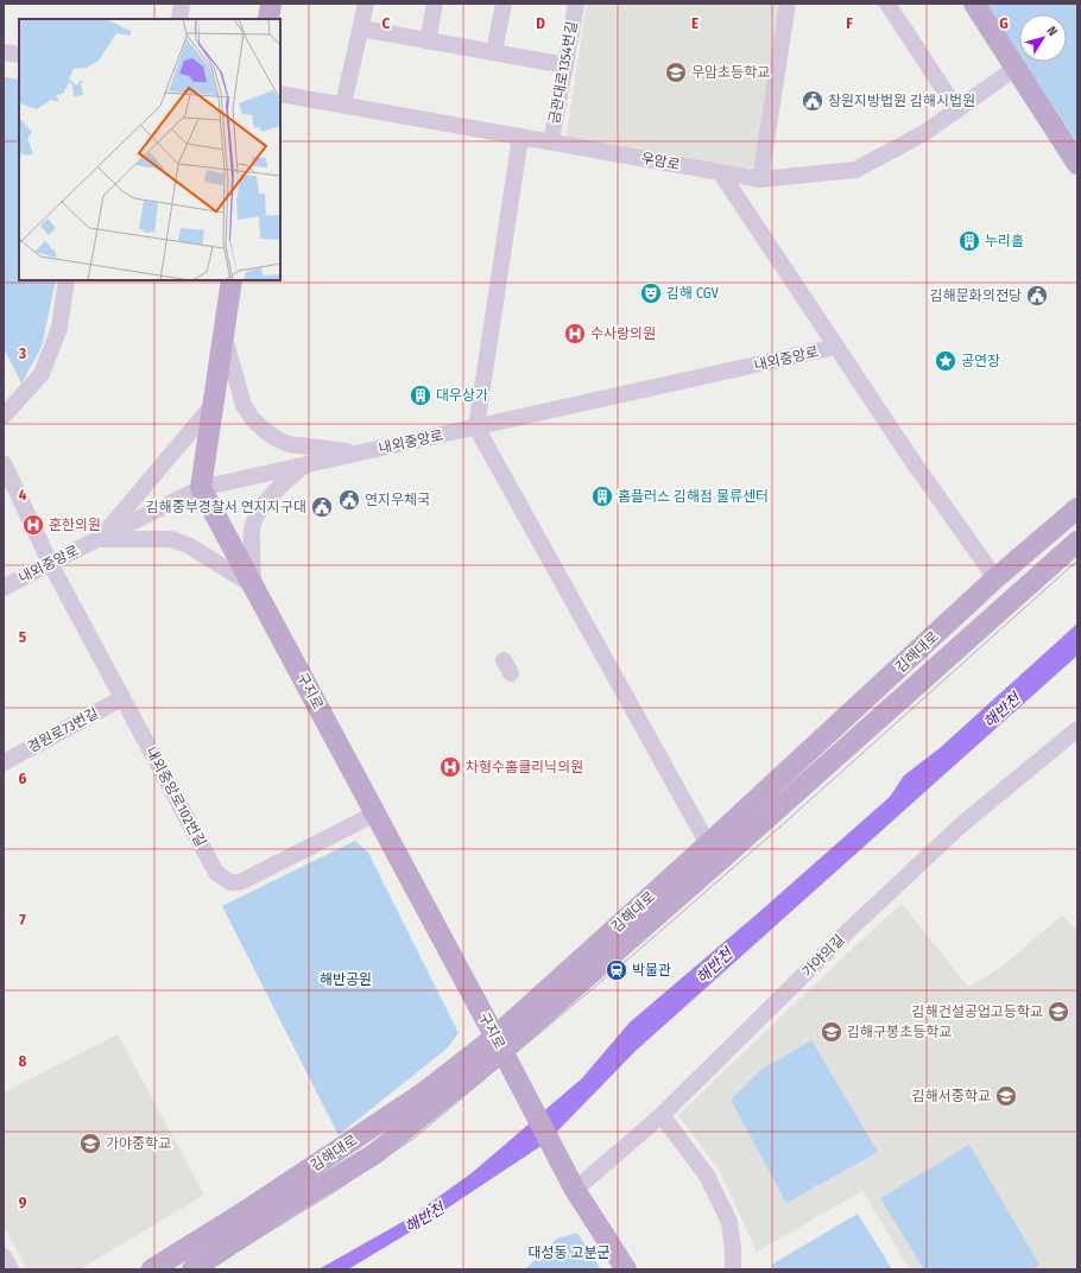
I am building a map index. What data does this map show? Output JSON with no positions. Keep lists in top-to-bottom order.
{
  "streets": {
    "main road": ["김해대로", "구지로"],
    "street": [
      "금관대로1354번길",
      "우암로",
      "내외중앙로",
      "경원로73번길",
      "내외중앙로102번길",
      "가야의길"
    ]
  },
  "crossings": [
    ["금관대로1354번길", "우암로"],
    ["내외중앙로", "구지로"],
    ["내외중앙로", "내외중앙로102번길"],
    ["김해대로", "구지로"],
    ["구지로", "내외중앙로102번길"],
    ["구지로", "가야의길"],
    ["경원로73번길", "내외중앙로102번길"]
  ],
  "water": ["해반천"],
  "parks": ["해반공원", "대성동 고분군"],
  "places": {
    "school or university": [
      "우암초등학교",
      "김해건설공업고등학교",
      "김해구봉초등학교",
      "김해서중학교",
      "가야중학교"
    ],
    "public building": [
      "창원지방법원 김해시법원",
      "김해문화의전당",
      "연지우체국",
      "김해중부경찰서 연지지구대"
    ],
    "building": ["누리홀", "대우상가", "홈플러스 김해점 물류센터"],
    "theatre": ["김해 CGV"],
    "hospital": ["수사랑의원", "훈한의원", "차형수홈클리닉의원"],
    "place": ["공연장"],
    "station": ["박물관"]
  },
  "north": "top right",
  "grid": {
    "columns": [
      "C",
      "D",
      "E",
      "F",
      "G"
    ],
    "rows": [
      "3",
      "4",
      "5",
      "6",
      "7",
      "8",
      "9"
    ]
  }
}
